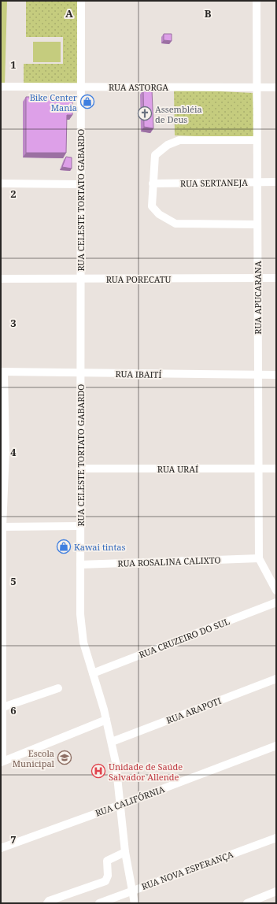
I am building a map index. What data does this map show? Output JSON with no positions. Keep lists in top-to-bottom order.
{
  "streets": {
    "street": [
      "RUA ASTORGA",
      "RUA SERTANEJA",
      "RUA CELESTE TORTATO GABARDO",
      "RUA PORECATU",
      "RUA APUCARANA",
      "RUA IBAITÍ",
      "RUA URAÍ",
      "RUA ROSALINA CALIXTO",
      "RUA CRUZEIRO DO SUL",
      "RUA ARAPOTI",
      "RUA CALIFÓRNIA",
      "RUA NOVA ESPERANÇA"
    ]
  },
  "crossings": [
    ["RUA ASTORGA", "RUA CELESTE TORTATO GABARDO"],
    ["RUA ASTORGA", "RUA APUCARANA"],
    ["RUA SERTANEJA", "RUA APUCARANA"],
    ["RUA CELESTE TORTATO GABARDO", "RUA PORECATU"],
    ["RUA CELESTE TORTATO GABARDO", "RUA IBAITÍ"],
    ["RUA CELESTE TORTATO GABARDO", "RUA URAÍ"],
    ["RUA CELESTE TORTATO GABARDO", "RUA ROSALINA CALIXTO"],
    ["RUA CELESTE TORTATO GABARDO", "RUA CRUZEIRO DO SUL"],
    ["RUA CELESTE TORTATO GABARDO", "RUA ARAPOTI"],
    ["RUA CELESTE TORTATO GABARDO", "RUA CALIFÓRNIA"],
    ["RUA CELESTE TORTATO GABARDO", "RUA NOVA ESPERANÇA"],
    ["RUA PORECATU", "RUA APUCARANA"],
    ["RUA APUCARANA", "RUA IBAITÍ"],
    ["RUA APUCARANA", "RUA URAÍ"],
    ["RUA APUCARANA", "RUA ROSALINA CALIXTO"]
  ],
  "places": {
    "shop": ["Bike Center Mania", "Kawai tintas"],
    "church": ["Assembléia de Deus"],
    "school or university": ["Escola Municipal"],
    "hospital": ["Unidade de Saúde Salvador Allende"]
  },
  "grid": {
    "columns": ["A", "B"],
    "rows": [
      "1",
      "2",
      "3",
      "4",
      "5",
      "6",
      "7"
    ]
  }
}
